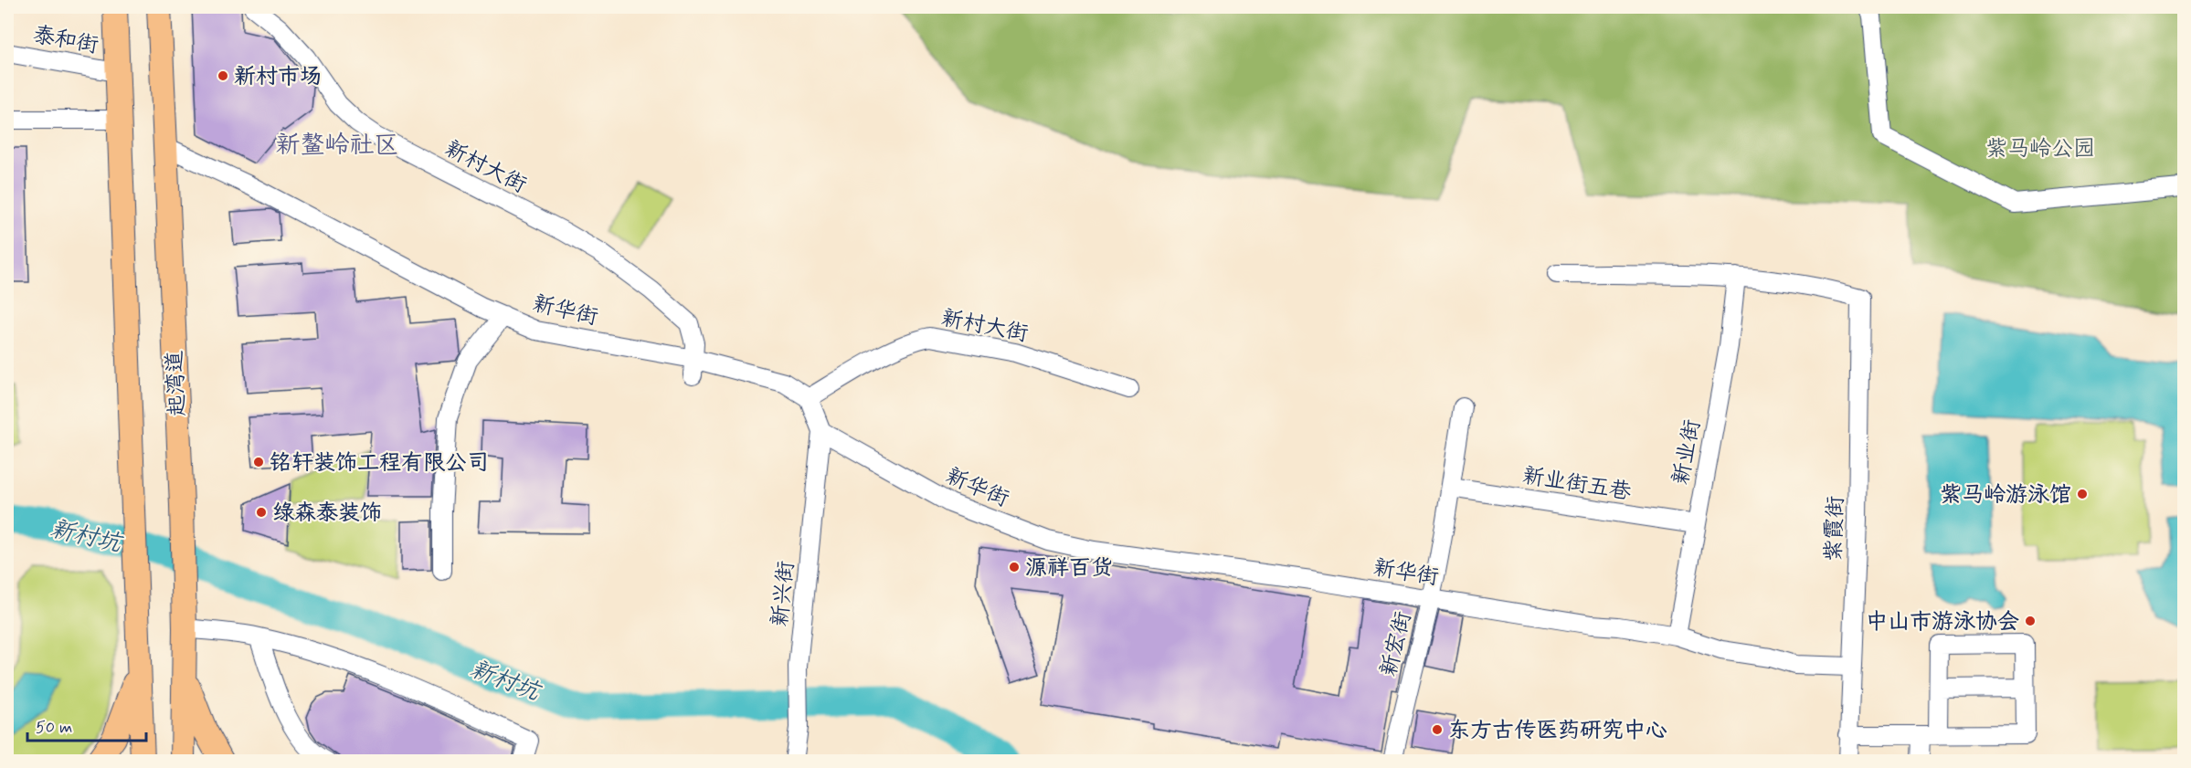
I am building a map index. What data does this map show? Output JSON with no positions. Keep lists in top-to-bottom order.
{
  "streets": {
    "main road": ["起湾道"],
    "street": [
      "泰和街",
      "新村大街",
      "新华街",
      "新业街",
      "新业街五巷",
      "紫霞街",
      "新兴街",
      "新宏街"
    ]
  },
  "crossings": [
    ["新村大街", "新华街"],
    ["新华街", "起湾道"],
    ["新华街", "新业街"],
    ["新华街", "紫霞街"],
    ["新华街", "新兴街"],
    ["新华街", "新宏街"],
    ["新业街", "新业街五巷"],
    ["新业街", "紫霞街"],
    ["新业街五巷", "新宏街"]
  ],
  "districts": ["新鳌岭社区"],
  "water": ["新村坑"],
  "parks": ["紫马岭公园"],
  "places": [
    "新村市场",
    "铭轩装饰工程有限公司",
    "紫马岭游泳馆",
    "绿森泰装饰",
    "源祥百货",
    "中山市游泳协会",
    "东方古传医药研究中心"
  ],
  "scale_bar": "50 m"
}
